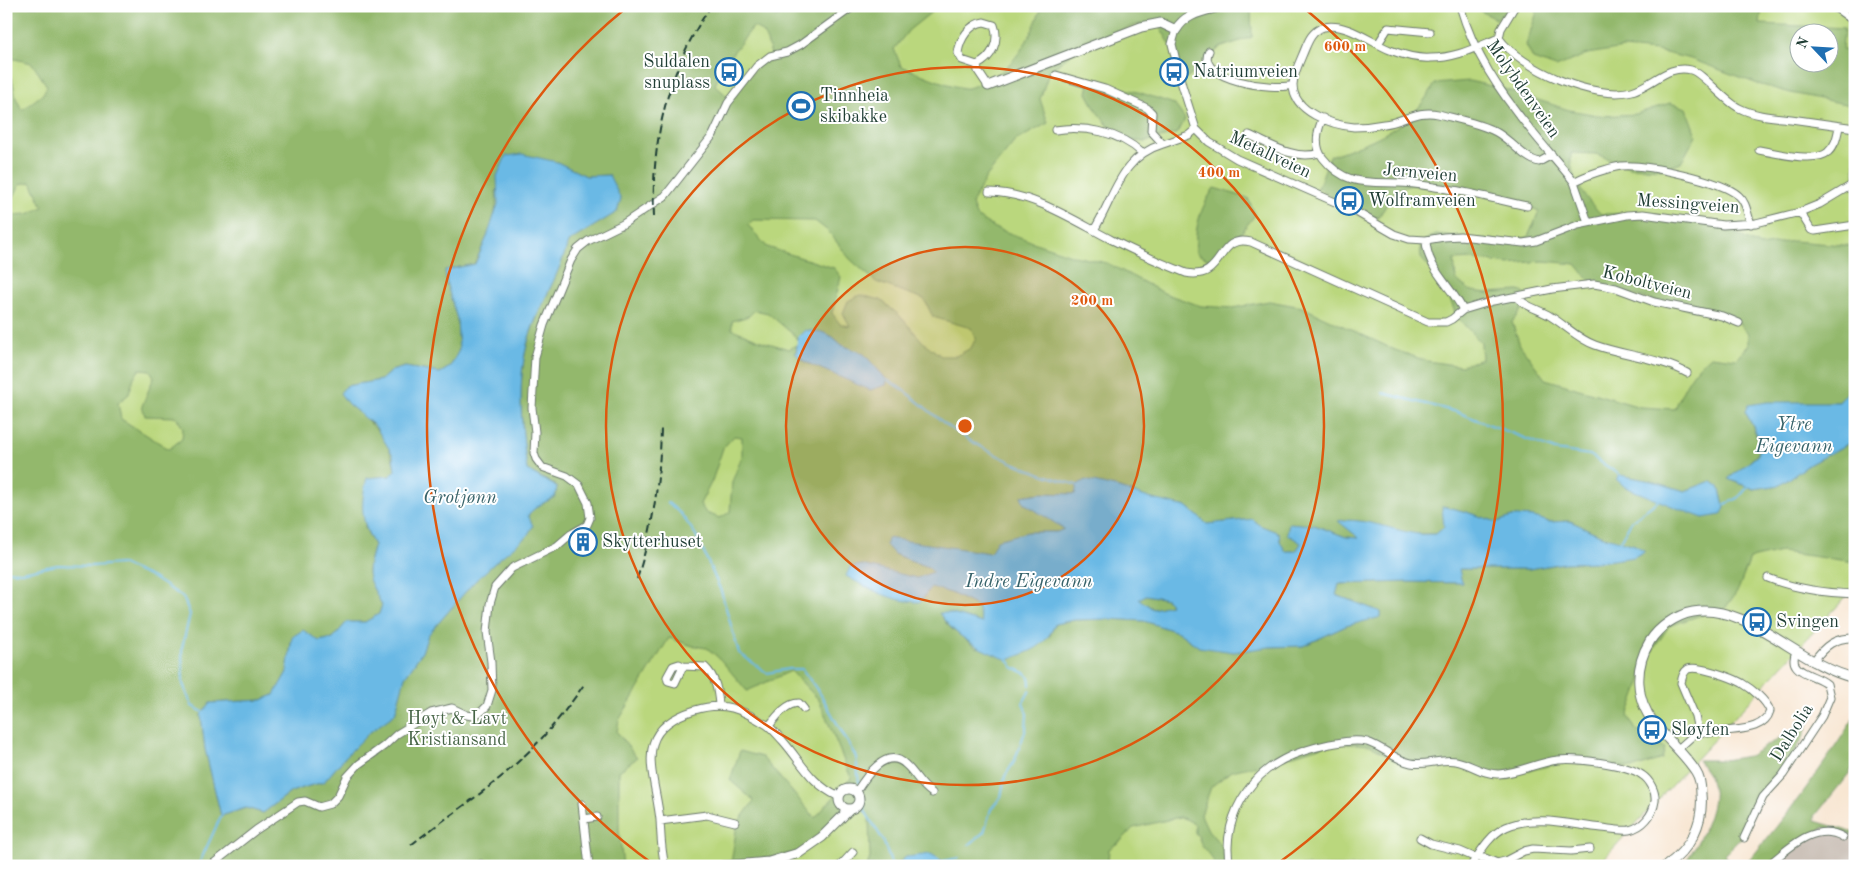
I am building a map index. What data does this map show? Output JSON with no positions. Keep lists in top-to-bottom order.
{
  "streets": {
    "street": [
      "Molybdenveien",
      "Metallveien",
      "Jernveien",
      "Messingveien",
      "Koboltveien",
      "Dalbolia"
    ]
  },
  "crossings": [
    ["Molybdenveien", "Messingveien"],
    ["Metallveien", "Messingveien"]
  ],
  "water": ["Ytre Eigevann", "Grotjønn", "Indre Eigevann"],
  "parks": ["Høyt & Lavt Kristiansand"],
  "places": {
    "bus stop": [
      "Suldalen snuplass",
      "Natriumveien",
      "Wolframveien",
      "Svingen",
      "Sløyfen"
    ],
    "sports": ["Tinnheia skibakke"],
    "building": ["Skytterhuset"]
  },
  "north": "top left",
  "rings": ["600 m", "400 m", "200 m"]
}
